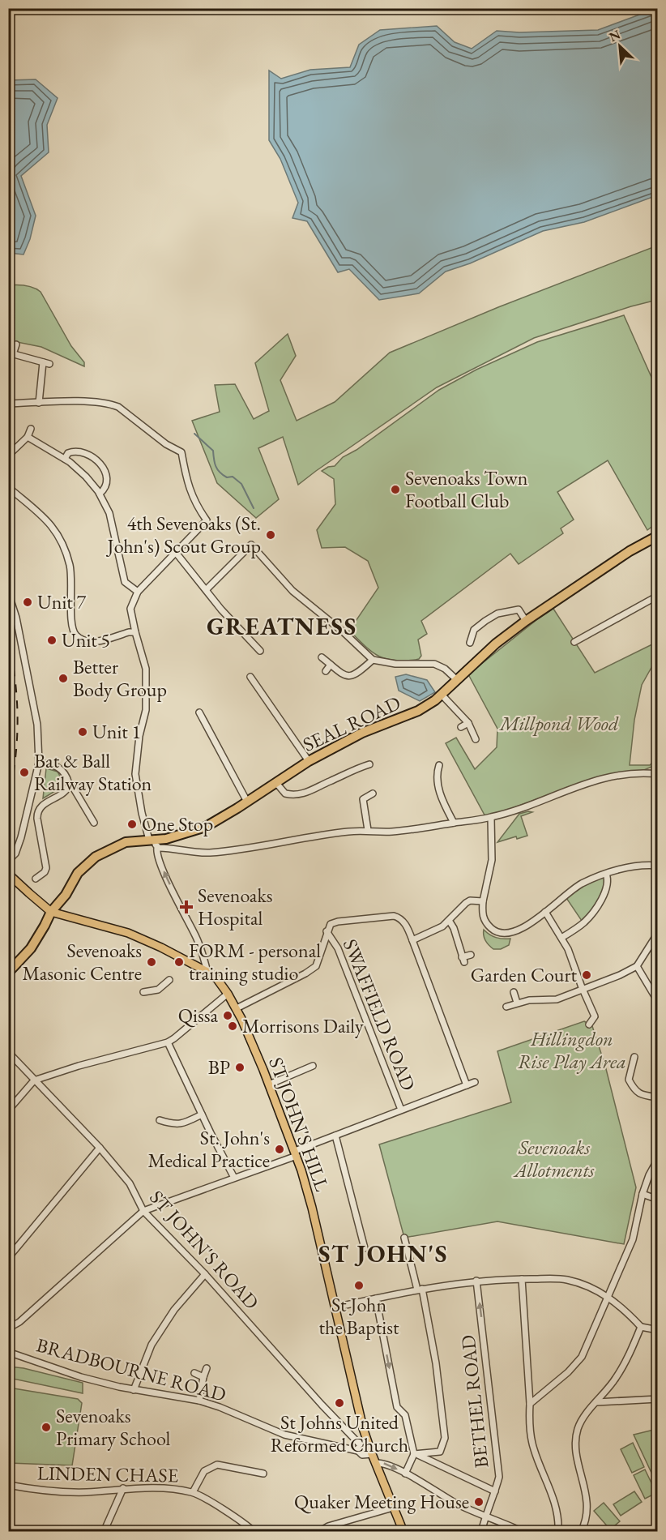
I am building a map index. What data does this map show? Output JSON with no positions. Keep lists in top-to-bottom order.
{
  "streets": {
    "highway": ["SEAL ROAD"],
    "main road": ["ST JOHN'S HILL"],
    "street": [
      "SWAFFIELD ROAD",
      "ST JOHN'S ROAD",
      "BRADBOURNE ROAD",
      "BETHEL ROAD",
      "LINDEN CHASE"
    ]
  },
  "crossings": [
    ["SEAL ROAD", "ST JOHN'S HILL"],
    ["ST JOHN'S HILL", "BRADBOURNE ROAD"],
    ["ST JOHN'S ROAD", "BRADBOURNE ROAD"]
  ],
  "districts": ["GREATNESS", "ST JOHN'S"],
  "parks": ["Millpond Wood", "Hillingdon Rise Play Area", "Sevenoaks Allotments"],
  "places": {
    "other": [
      "Sevenoaks Town Football Club",
      "4th Sevenoaks (St. John's) Scout Group",
      "Unit 7",
      "Unit 5",
      "Better Body Group",
      "Unit 1",
      "Bat & Ball Railway Station",
      "One Stop",
      "Sevenoaks Masonic Centre",
      "FORM - personal training studio",
      "Garden Court",
      "Qissa",
      "Morrisons Daily",
      "BP",
      "St. John's Medical Practice",
      "St John the Baptist",
      "St Johns United Reformed Church",
      "Sevenoaks Primary School",
      "Quaker Meeting House"
    ],
    "health": ["Sevenoaks Hospital"]
  },
  "north": "top left"
}
